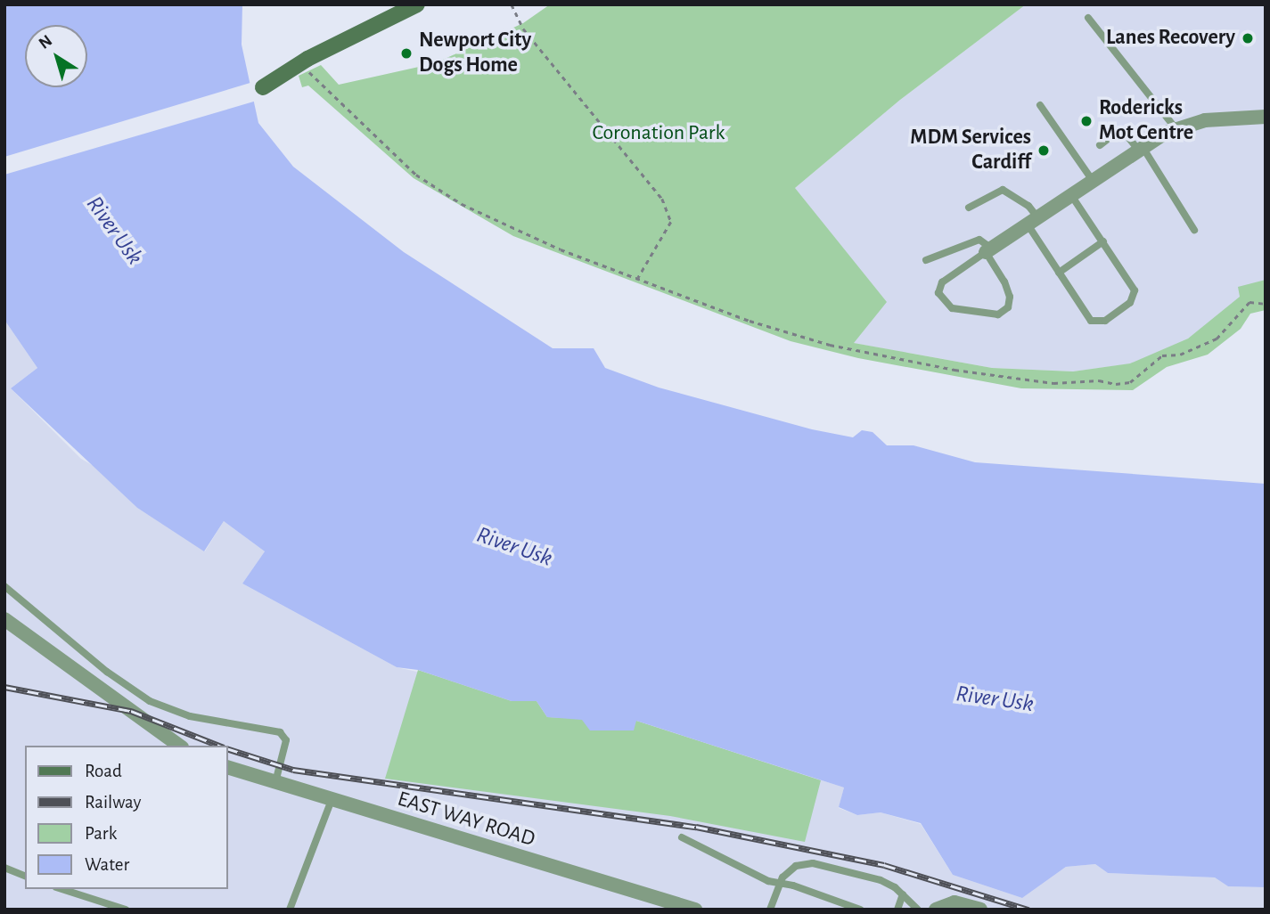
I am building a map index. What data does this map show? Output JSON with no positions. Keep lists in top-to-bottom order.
{
  "streets": {
    "street": ["EAST WAY ROAD"]
  },
  "water": ["River Usk"],
  "parks": ["Coronation Park"],
  "places": [
    "Lanes Recovery",
    "Newport City Dogs Home",
    "Rodericks Mot Centre",
    "MDM Services Cardiff"
  ],
  "legend": [
    "Road",
    "Railway",
    "Park",
    "Water"
  ],
  "north": "top left"
}
